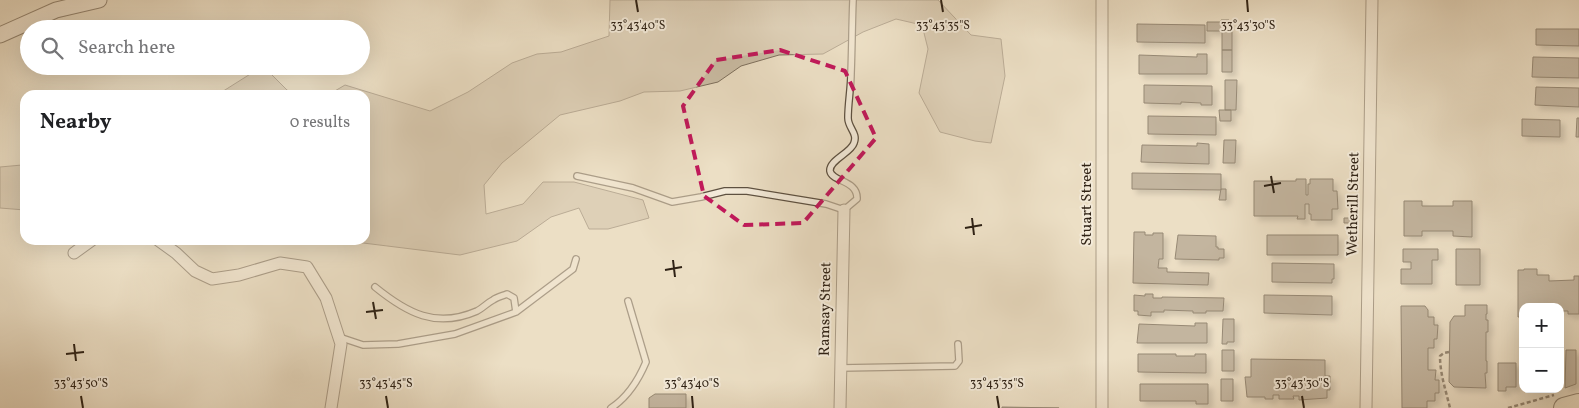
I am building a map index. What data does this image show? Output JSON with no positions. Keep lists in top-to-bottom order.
{
  "streets": {
    "street": ["Stuart Street", "Wetherill Street", "Ramsay Street"]
  },
  "page": {
    "search": "Search here",
    "heading": ["Nearby", "0 results"],
    "map_buttons": ["+", "−"]
  },
  "coordinates": [
    "33°43'40\"S",
    "33°43'35\"S",
    "33°43'30\"S",
    "33°43'50\"S",
    "33°43'45\"S"
  ]
}
